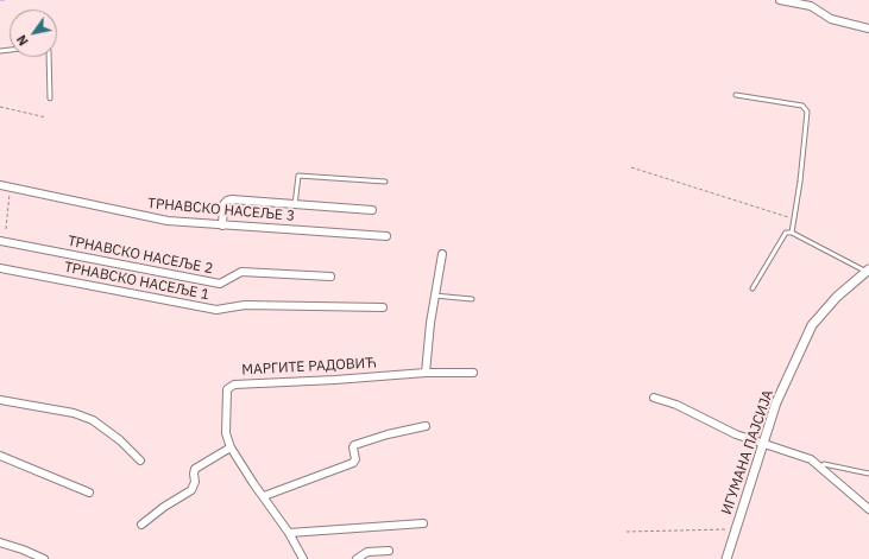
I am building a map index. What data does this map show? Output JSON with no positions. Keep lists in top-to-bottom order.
{
  "streets": {
    "street": [
      "ТРНАВСКО НАСЕЉЕ 3",
      "ТРНАВСКО НАСЕЉЕ 2",
      "ТРНАВСКО НАСЕЉЕ 1",
      "МАРГИТЕ РАДОВИЋ",
      "ИГУМАНА ПАЈСИЈА"
    ]
  },
  "north": "bottom left"
}
